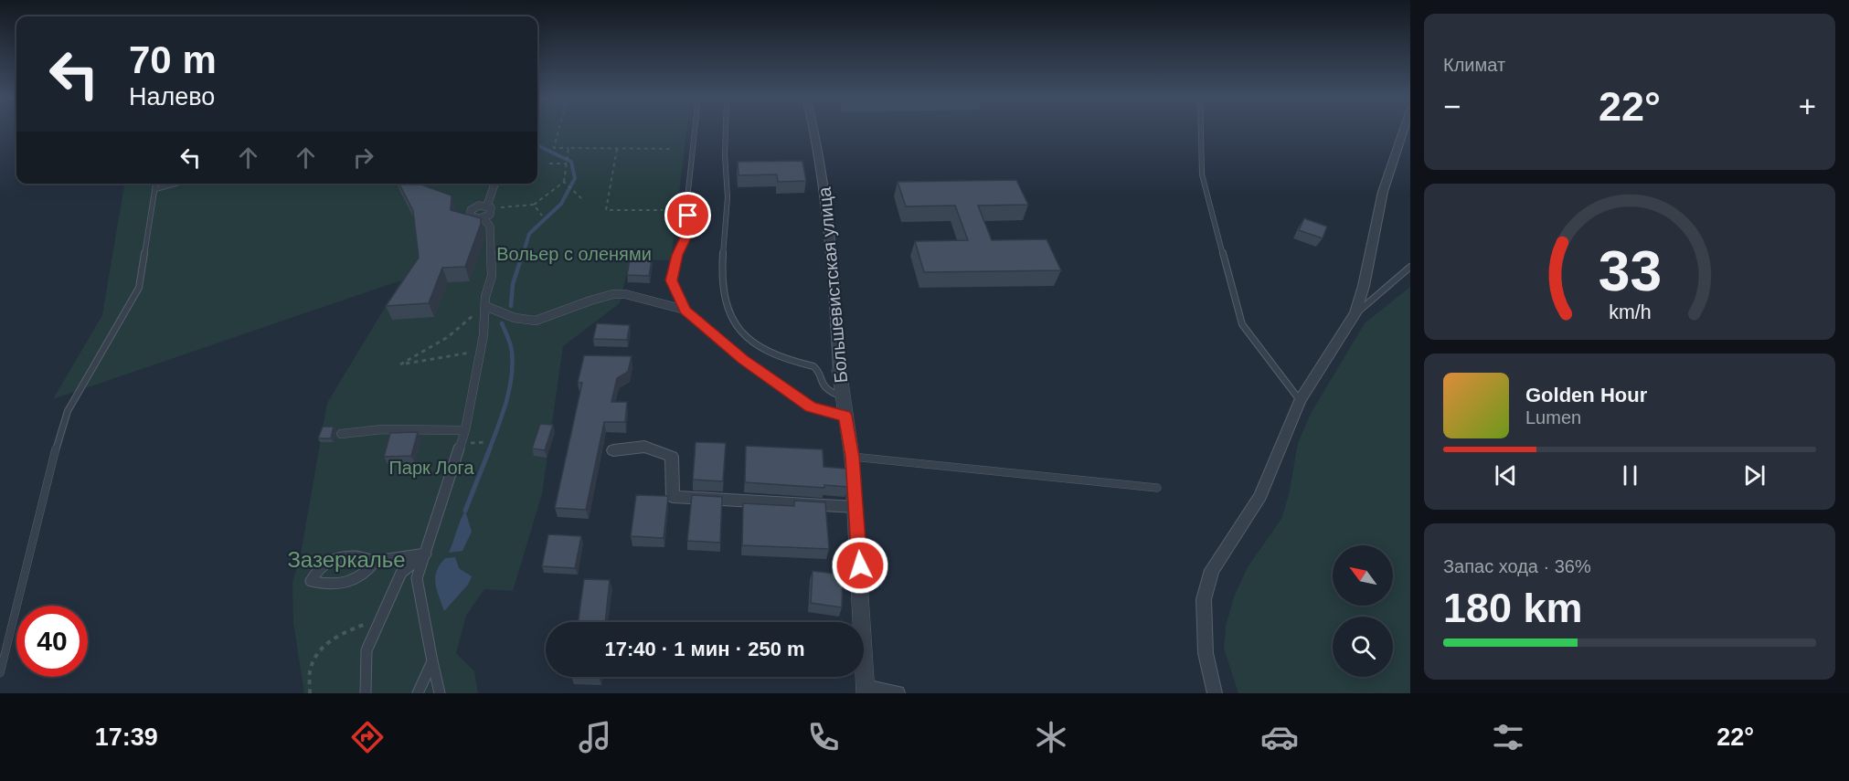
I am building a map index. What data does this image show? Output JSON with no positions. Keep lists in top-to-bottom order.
{
  "streets": {
    "street": ["Большевистская улица"]
  },
  "parks": ["Вольер с оленями", "Парк Лога", "Зазеркалье"],
  "north": "top left",
  "page": {
    "tile": [
      "Климат",
      ["Запас хода · 36%", "180 km"]
    ],
    "turn": ["70 m", "Налево"],
    "heat": ["−", "22°", "+"],
    "song": ["Golden Hour", "Lumen"],
    "limit": "40",
    "trip": "17:40 · 1 мин · 250 m",
    "tabs": ["17:39", "22°"],
    "gauge": ["33", "km/h"]
  }
}
